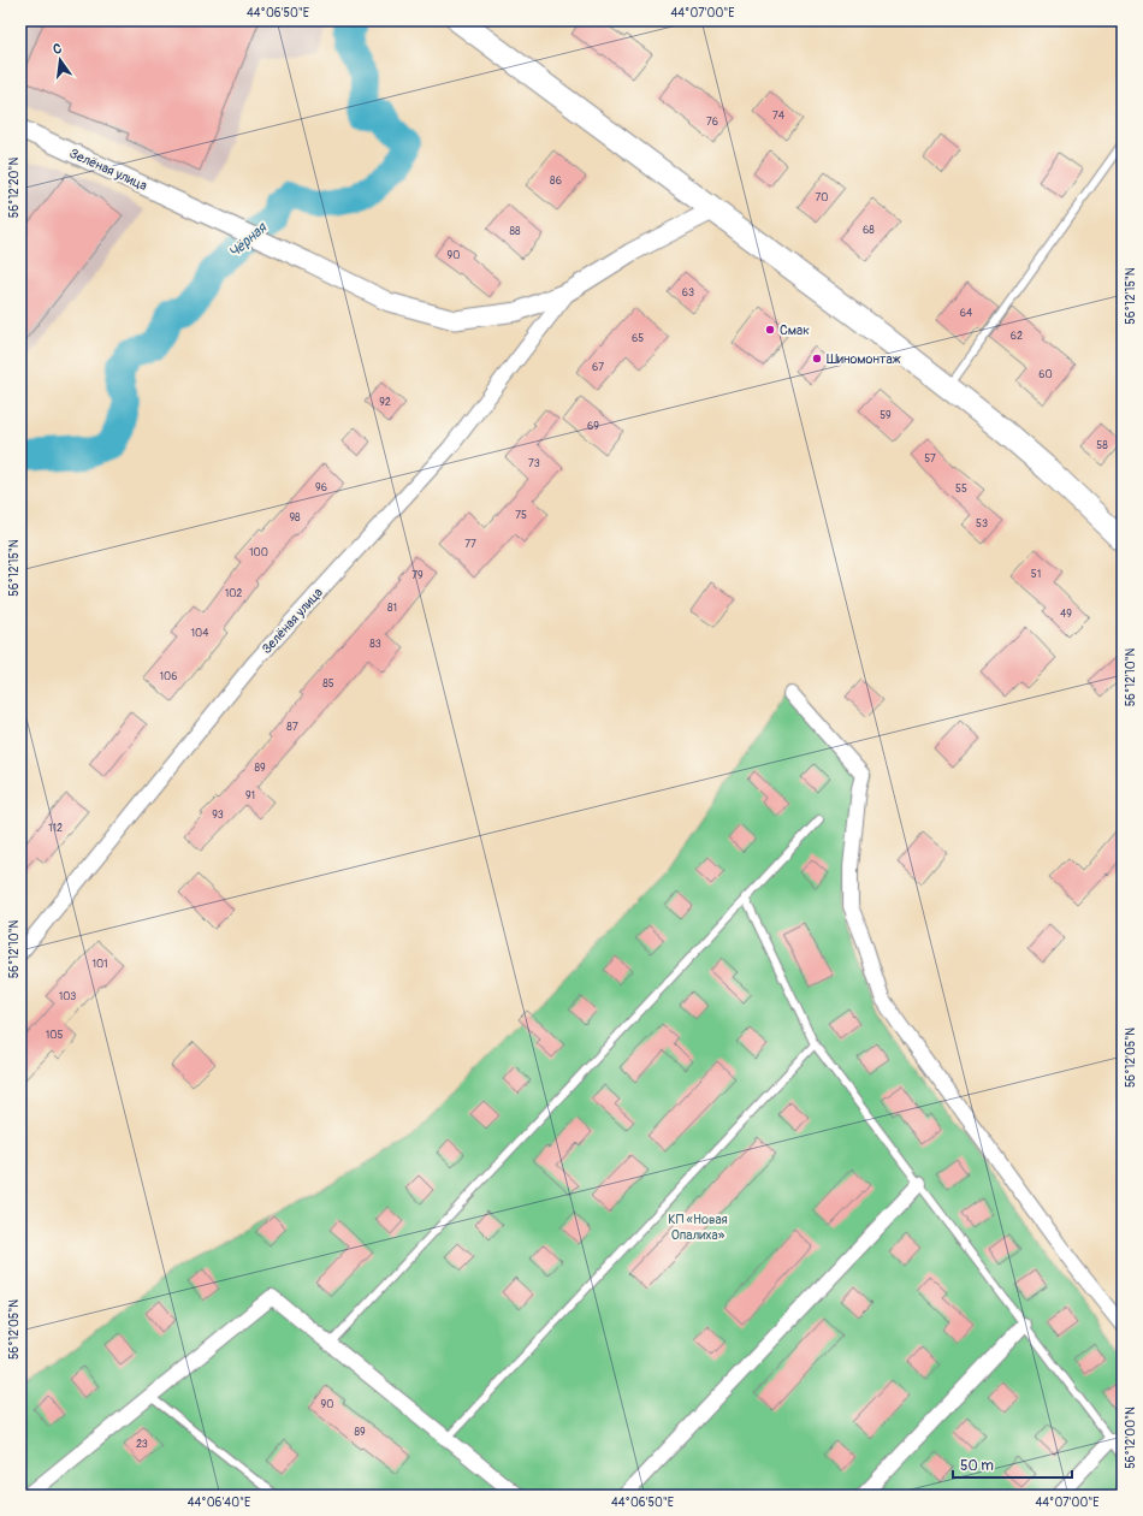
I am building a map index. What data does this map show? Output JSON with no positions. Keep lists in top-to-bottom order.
{
  "streets": {
    "street": ["Зелёная улица"]
  },
  "water": ["Чёрная"],
  "parks": ["КП «Новая Опалиха»"],
  "places": ["Смак", "Шиномонтаж"],
  "house_numbers": [
    "74",
    "76",
    "86",
    "70",
    "68",
    "88",
    "90",
    "63",
    "64",
    "62",
    "65",
    "67",
    "60",
    "92",
    "59",
    "69",
    "58",
    "57",
    "73",
    "96",
    "55",
    "75",
    "98",
    "53",
    "77",
    "100",
    "51",
    "79",
    "102",
    "81",
    "49",
    "104",
    "83",
    "106",
    "85",
    "87",
    "89",
    "91",
    "93",
    "112",
    "101",
    "103",
    "105",
    "90",
    "89",
    "23"
  ],
  "scale_bar": "50 m",
  "north": "top",
  "coordinates": [
    "44°06'50\"E",
    "44°07'00\"E",
    "56°12'20\"N",
    "56°12'15\"N",
    "56°12'10\"N",
    "56°12'05\"N",
    "56°12'00\"N",
    "44°06'40\"E"
  ]
}
